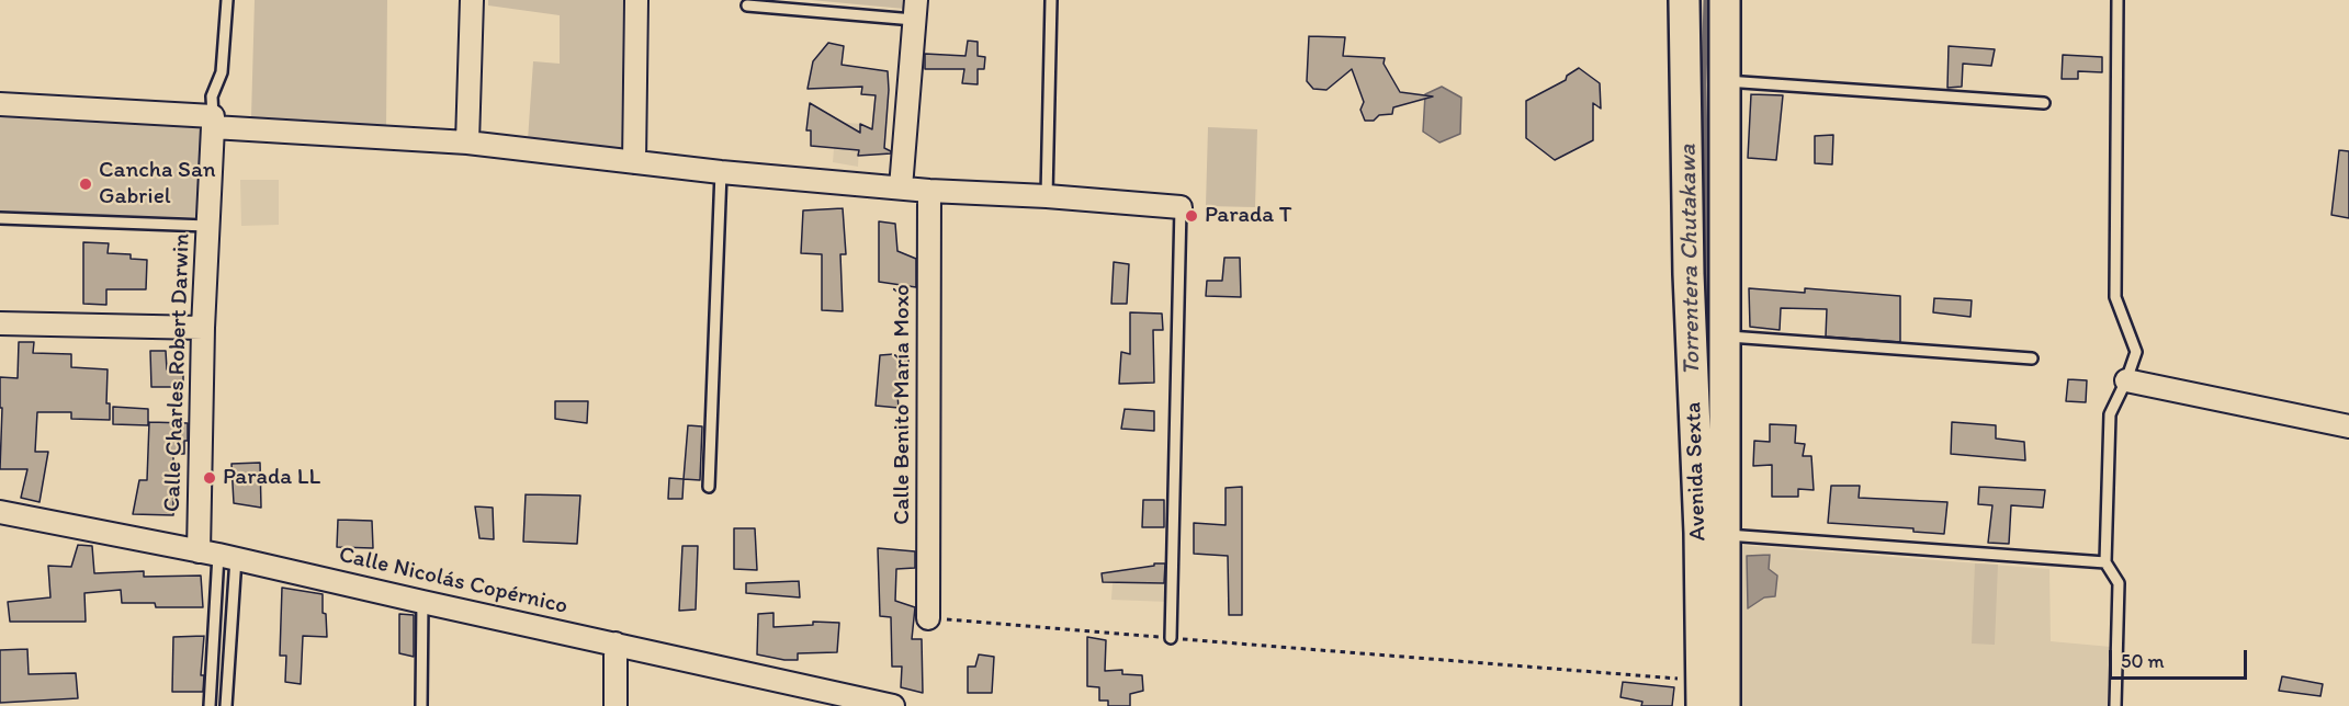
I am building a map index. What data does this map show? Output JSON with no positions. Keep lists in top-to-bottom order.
{
  "streets": {
    "street": [
      "Calle Charles Robert Darwin",
      "Calle Benito María Moxó",
      "Avenida Sexta",
      "Calle Nicolás Copérnico"
    ]
  },
  "crossings": [
    ["Calle Charles Robert Darwin", "Calle Nicolás Copérnico"]
  ],
  "water": ["Torrentera Chutakawa"],
  "places": ["Cancha San Gabriel", "Parada T", "Parada LL"],
  "scale_bar": "50 m"
}
